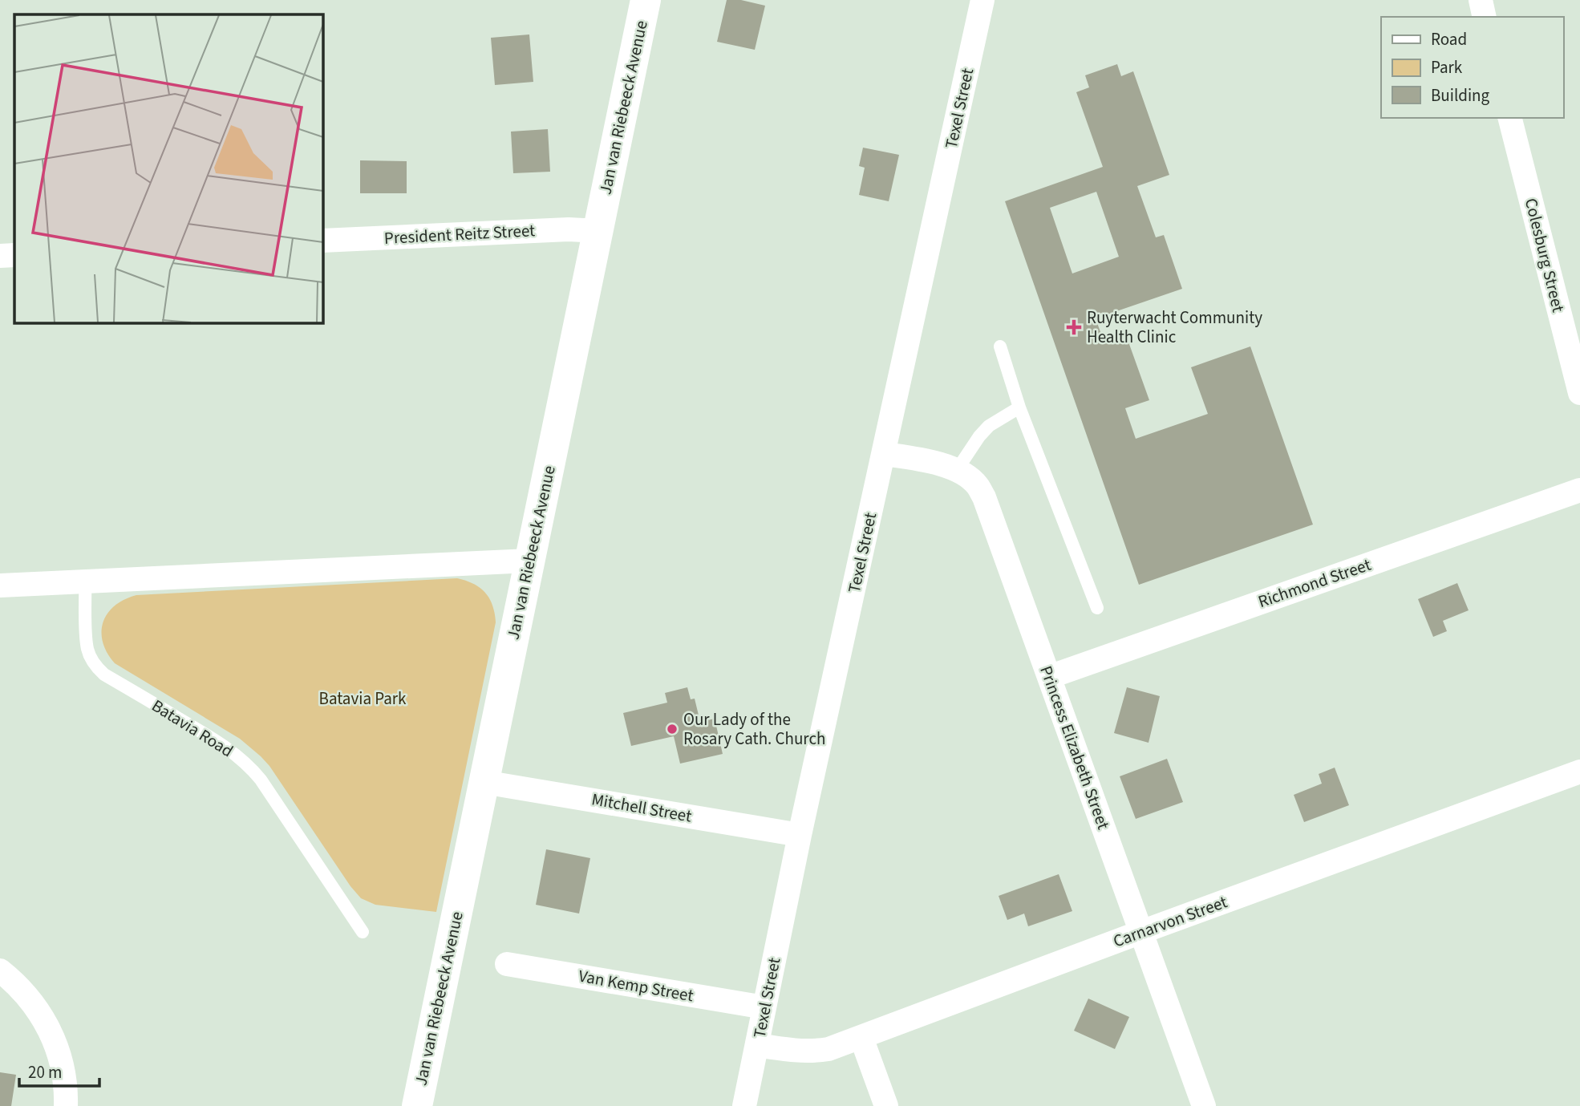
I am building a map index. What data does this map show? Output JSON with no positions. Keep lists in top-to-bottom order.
{
  "streets": {
    "street": [
      "Jan van Riebeeck Avenue",
      "Texel Street",
      "President Reitz Street",
      "Colesburg Street",
      "Richmond Street",
      "Princess Elizabeth Street",
      "Mitchell Street",
      "Carnarvon Street",
      "Van Kemp Street"
    ],
    "lane": ["Batavia Road"]
  },
  "crossings": [
    ["Jan van Riebeeck Avenue", "President Reitz Street"],
    ["Jan van Riebeeck Avenue", "Mitchell Street"],
    ["Texel Street", "Princess Elizabeth Street"],
    ["Texel Street", "Mitchell Street"],
    ["Texel Street", "Carnarvon Street"],
    ["Texel Street", "Van Kemp Street"],
    ["Richmond Street", "Princess Elizabeth Street"],
    ["Princess Elizabeth Street", "Carnarvon Street"]
  ],
  "parks": ["Batavia Park"],
  "places": {
    "health": ["Ruyterwacht Community Health Clinic"],
    "other": ["Our Lady of the Rosary Cath. Church"]
  },
  "legend": ["Road", "Park", "Building"],
  "scale_bar": "20 m"
}
